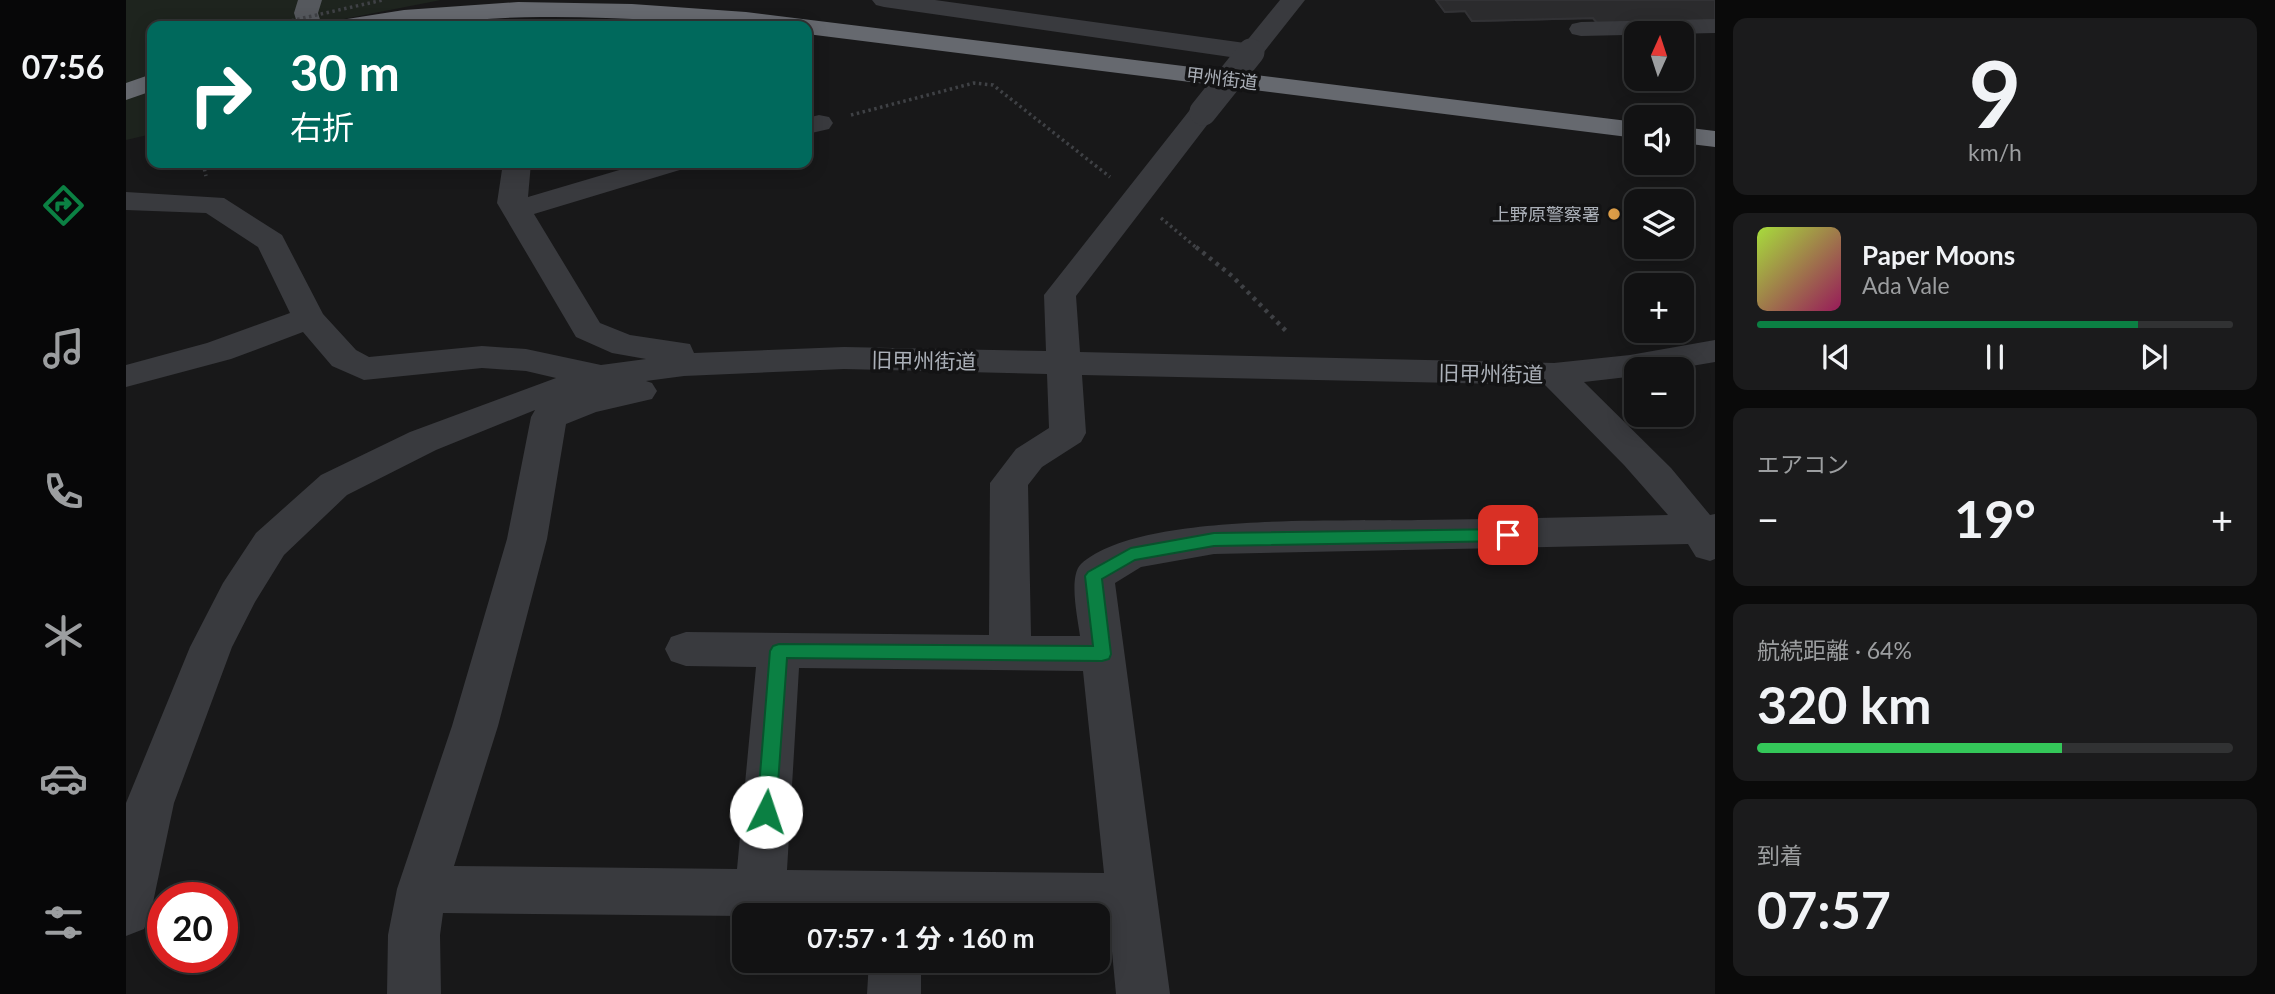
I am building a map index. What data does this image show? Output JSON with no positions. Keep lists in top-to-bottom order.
{
  "streets": {
    "highway": ["甲州街道"],
    "street": ["旧甲州街道"]
  },
  "places": ["上野原警察署"],
  "north": "top",
  "page": {
    "tabs": "07:56",
    "tile": [
      ["9", "km/h"],
      "エアコン",
      ["航続距離 · 64%", "320 km"],
      ["到着", "07:57"]
    ],
    "map_buttons": ["+", "−"],
    "turn": ["30 m", "右折"],
    "song": ["Paper Moons", "Ada Vale"],
    "heat": ["−", "19°", "+"],
    "limit": "20",
    "trip": "07:57 · 1 分 · 160 m"
  }
}
